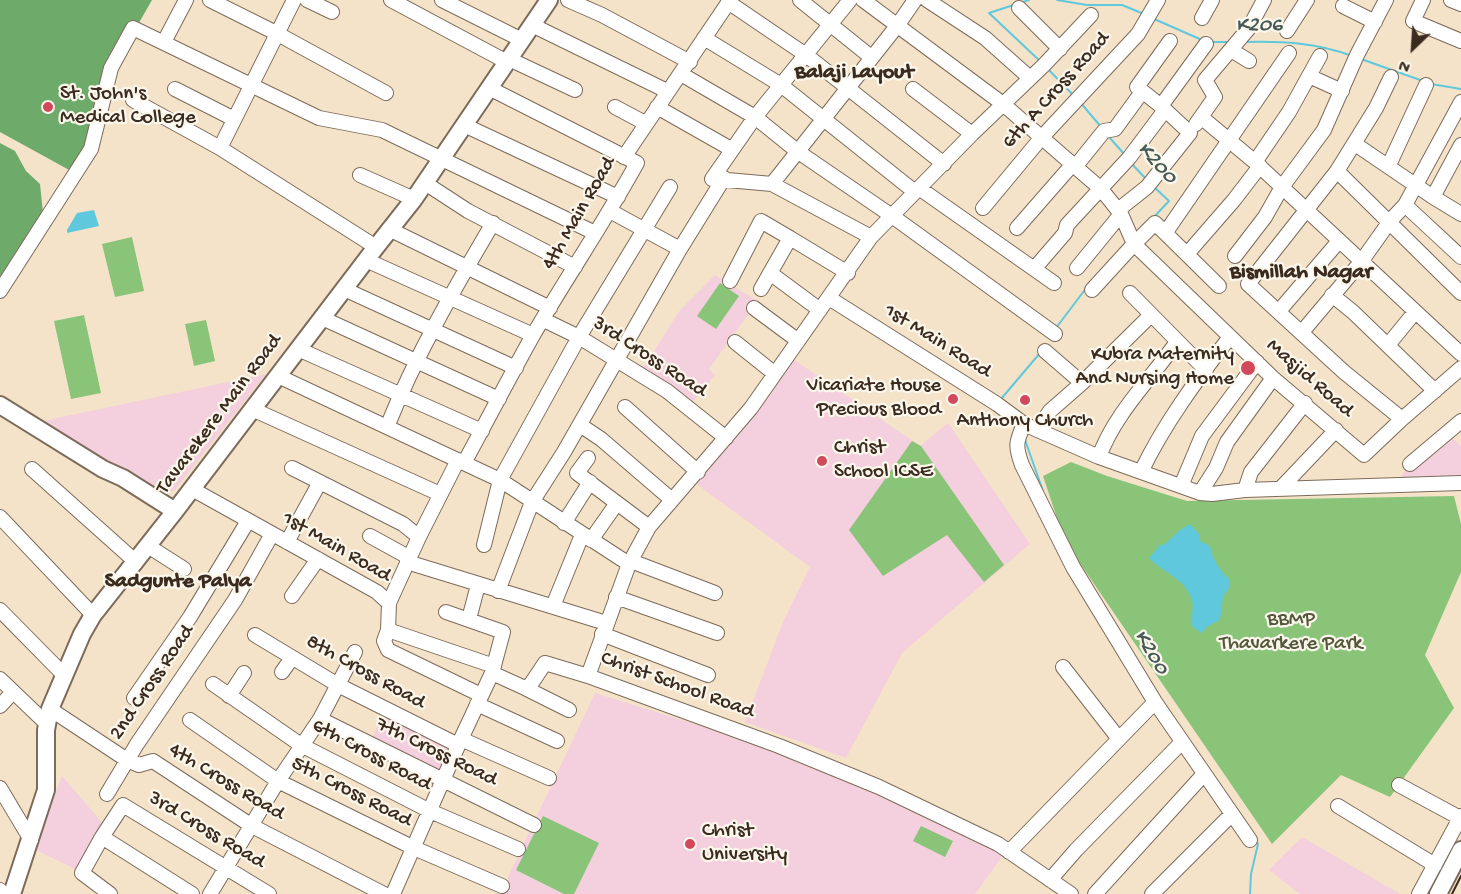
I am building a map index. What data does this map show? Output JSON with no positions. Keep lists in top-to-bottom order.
{
  "streets": {
    "main road": ["Tavarekere Main Road"],
    "street": [
      "6th A Cross Road",
      "4th Main Road",
      "1st Main Road",
      "3rd Cross Road",
      "Masjid Road",
      "8th Cross Road",
      "2nd Cross Road",
      "Christ School Road",
      "7th Cross Road",
      "6th Cross Road",
      "4th Cross Road",
      "5th Cross Road"
    ]
  },
  "crossings": [
    ["4th Main Road", "1st Main Road"],
    ["4th Main Road", "3rd Cross Road"],
    ["1st Main Road", "Tavarekere Main Road"],
    ["1st Main Road", "2nd Cross Road"],
    ["3rd Cross Road", "Tavarekere Main Road"],
    ["Tavarekere Main Road", "4th Cross Road"],
    ["2nd Cross Road", "4th Cross Road"]
  ],
  "districts": ["Balaji Layout", "Bismillah Nagar", "Sadgunte Palya"],
  "water": ["K206", "K200"],
  "parks": ["BBMP Thavarkere Park"],
  "places": [
    "St. John's Medical College",
    "Kubra Maternity And Nursing Home",
    "Vicariate House Precious Blood",
    "Anthony Church",
    "Christ School ICSE",
    "Christ University"
  ],
  "north": "bottom left"
}
